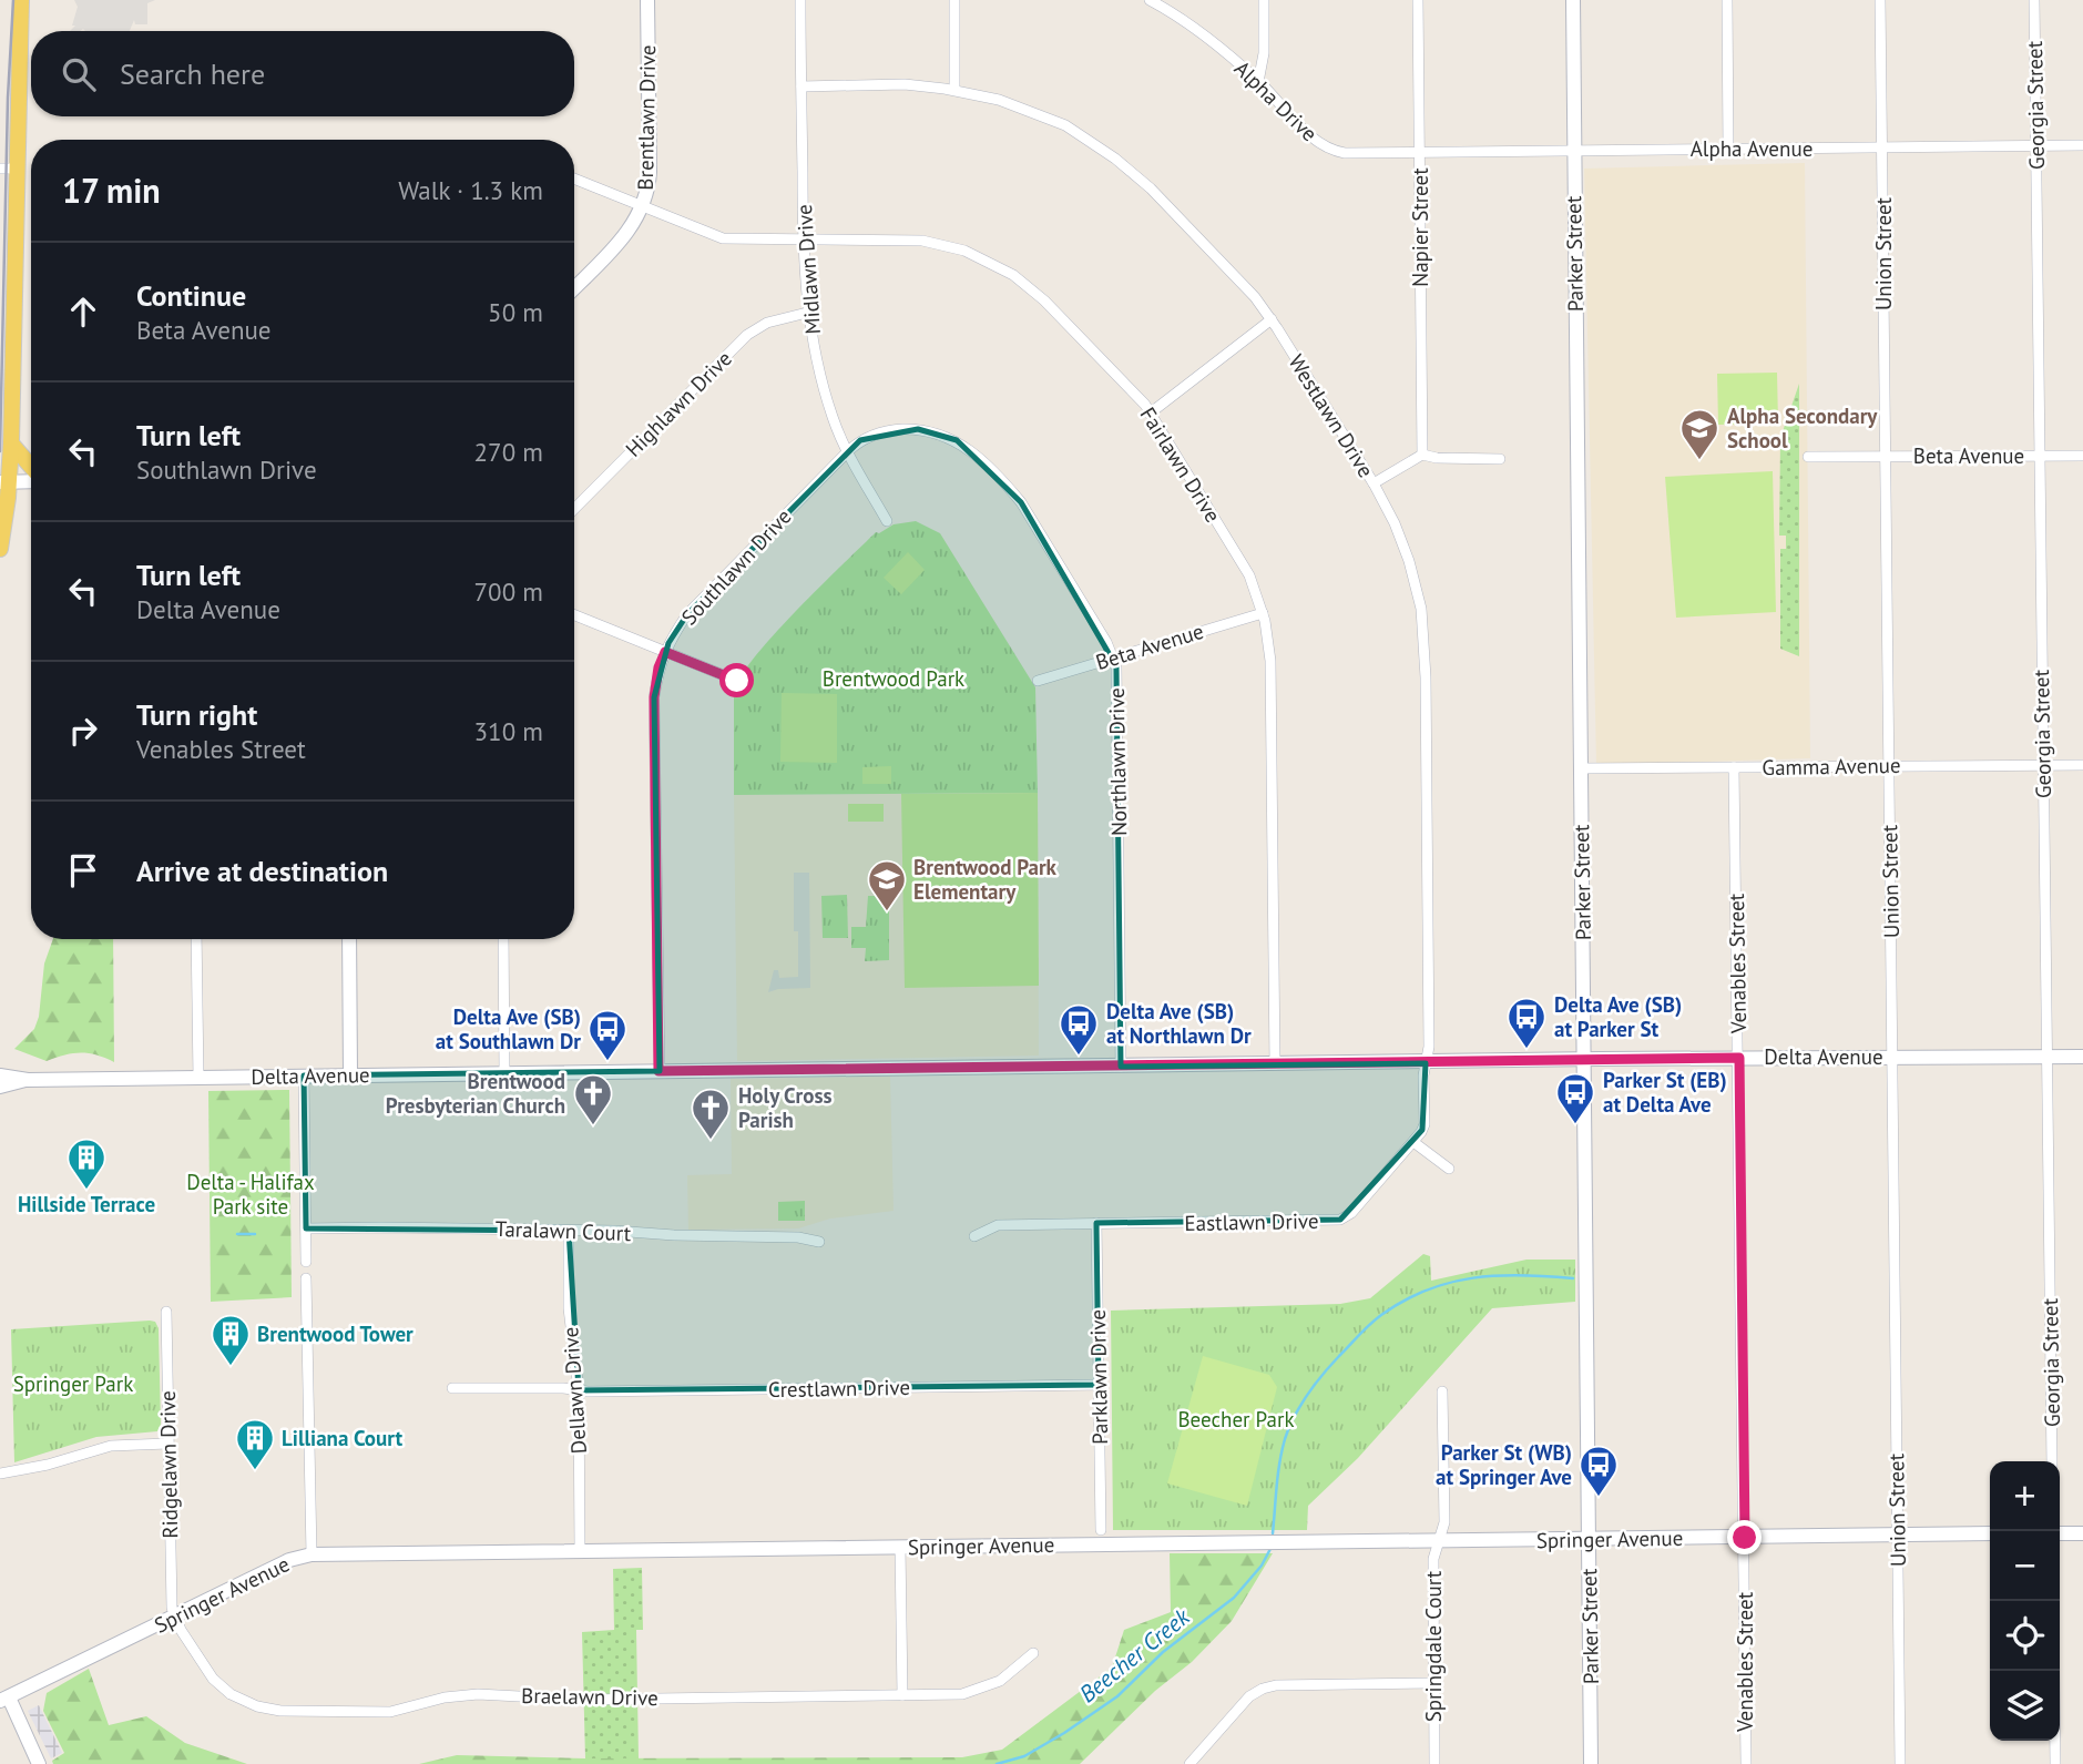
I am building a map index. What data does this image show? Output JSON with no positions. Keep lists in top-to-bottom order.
{
  "streets": {
    "street": [
      "Alpha Drive",
      "Georgia Street",
      "Brentlawn Drive",
      "Alpha Avenue",
      "Napier Street",
      "Parker Street",
      "Union Street",
      "Midlawn Drive",
      "Highlawn Drive",
      "Westlawn Drive",
      "Beta Avenue",
      "Fairlawn Drive",
      "Southlawn Drive",
      "Northlawn Drive",
      "Gamma Avenue",
      "Venables Street",
      "Delta Avenue",
      "Eastlawn Drive",
      "Taralawn Court",
      "Parklawn Drive",
      "Crestlawn Drive",
      "Dellawn Drive",
      "Ridgelawn Drive",
      "Springer Avenue",
      "Springdale Court",
      "Braelawn Drive"
    ]
  },
  "crossings": [
    ["Alpha Drive", "Alpha Avenue"],
    ["Alpha Drive", "Napier Street"],
    ["Georgia Street", "Alpha Avenue"],
    ["Georgia Street", "Beta Avenue"],
    ["Georgia Street", "Gamma Avenue"],
    ["Georgia Street", "Delta Avenue"],
    ["Brentlawn Drive", "Fairlawn Drive"],
    ["Alpha Avenue", "Napier Street"],
    ["Alpha Avenue", "Parker Street"],
    ["Alpha Avenue", "Union Street"],
    ["Parker Street", "Gamma Avenue"],
    ["Parker Street", "Delta Avenue"],
    ["Parker Street", "Springer Avenue"],
    ["Union Street", "Beta Avenue"],
    ["Union Street", "Gamma Avenue"],
    ["Union Street", "Delta Avenue"],
    ["Union Street", "Springer Avenue"],
    ["Midlawn Drive", "Highlawn Drive"],
    ["Midlawn Drive", "Westlawn Drive"],
    ["Midlawn Drive", "Fairlawn Drive"],
    ["Midlawn Drive", "Southlawn Drive"],
    ["Midlawn Drive", "Northlawn Drive"],
    ["Westlawn Drive", "Delta Avenue"],
    ["Westlawn Drive", "Eastlawn Drive"],
    ["Beta Avenue", "Fairlawn Drive"],
    ["Beta Avenue", "Northlawn Drive"],
    ["Fairlawn Drive", "Delta Avenue"],
    ["Southlawn Drive", "Northlawn Drive"],
    ["Southlawn Drive", "Delta Avenue"],
    ["Northlawn Drive", "Delta Avenue"],
    ["Gamma Avenue", "Venables Street"],
    ["Venables Street", "Delta Avenue"],
    ["Venables Street", "Springer Avenue"],
    ["Delta Avenue", "Eastlawn Drive"],
    ["Eastlawn Drive", "Parklawn Drive"],
    ["Taralawn Court", "Dellawn Drive"],
    ["Parklawn Drive", "Crestlawn Drive"],
    ["Crestlawn Drive", "Dellawn Drive"],
    ["Dellawn Drive", "Springer Avenue"],
    ["Ridgelawn Drive", "Springer Avenue"],
    ["Ridgelawn Drive", "Braelawn Drive"],
    ["Springer Avenue", "Springdale Court"],
    ["Springer Avenue", "Braelawn Drive"]
  ],
  "water": ["Beecher Creek"],
  "parks": [
    "Brentwood Park",
    "Delta - Halifax Park site",
    "Springer Park",
    "Beecher Park"
  ],
  "places": {
    "school or university": ["Alpha Secondary School", "Brentwood Park Elementary"],
    "bus stop": [
      "Delta Ave (SB) at Parker St",
      "Delta Ave (SB) at Northlawn Dr",
      "Delta Ave (SB) at Southlawn Dr",
      "Parker St (EB) at Delta Ave",
      "Parker St (WB) at Springer Ave"
    ],
    "church": ["Brentwood Presbyterian Church", "Holy Cross Parish"],
    "building": ["Hillside Terrace", "Brentwood Tower", "Lilliana Court"]
  },
  "page": {
    "search": "Search here",
    "heading": ["17 min", "Walk · 1.3 km"],
    "list": [
      ["Continue", "Beta Avenue", "50 m"],
      ["Turn left", "Southlawn Drive", "270 m"],
      ["Turn left", "Delta Avenue", "700 m"],
      ["Turn right", "Venables Street", "310 m"],
      "Arrive at destination"
    ],
    "map_buttons": ["+", "−"]
  }
}
